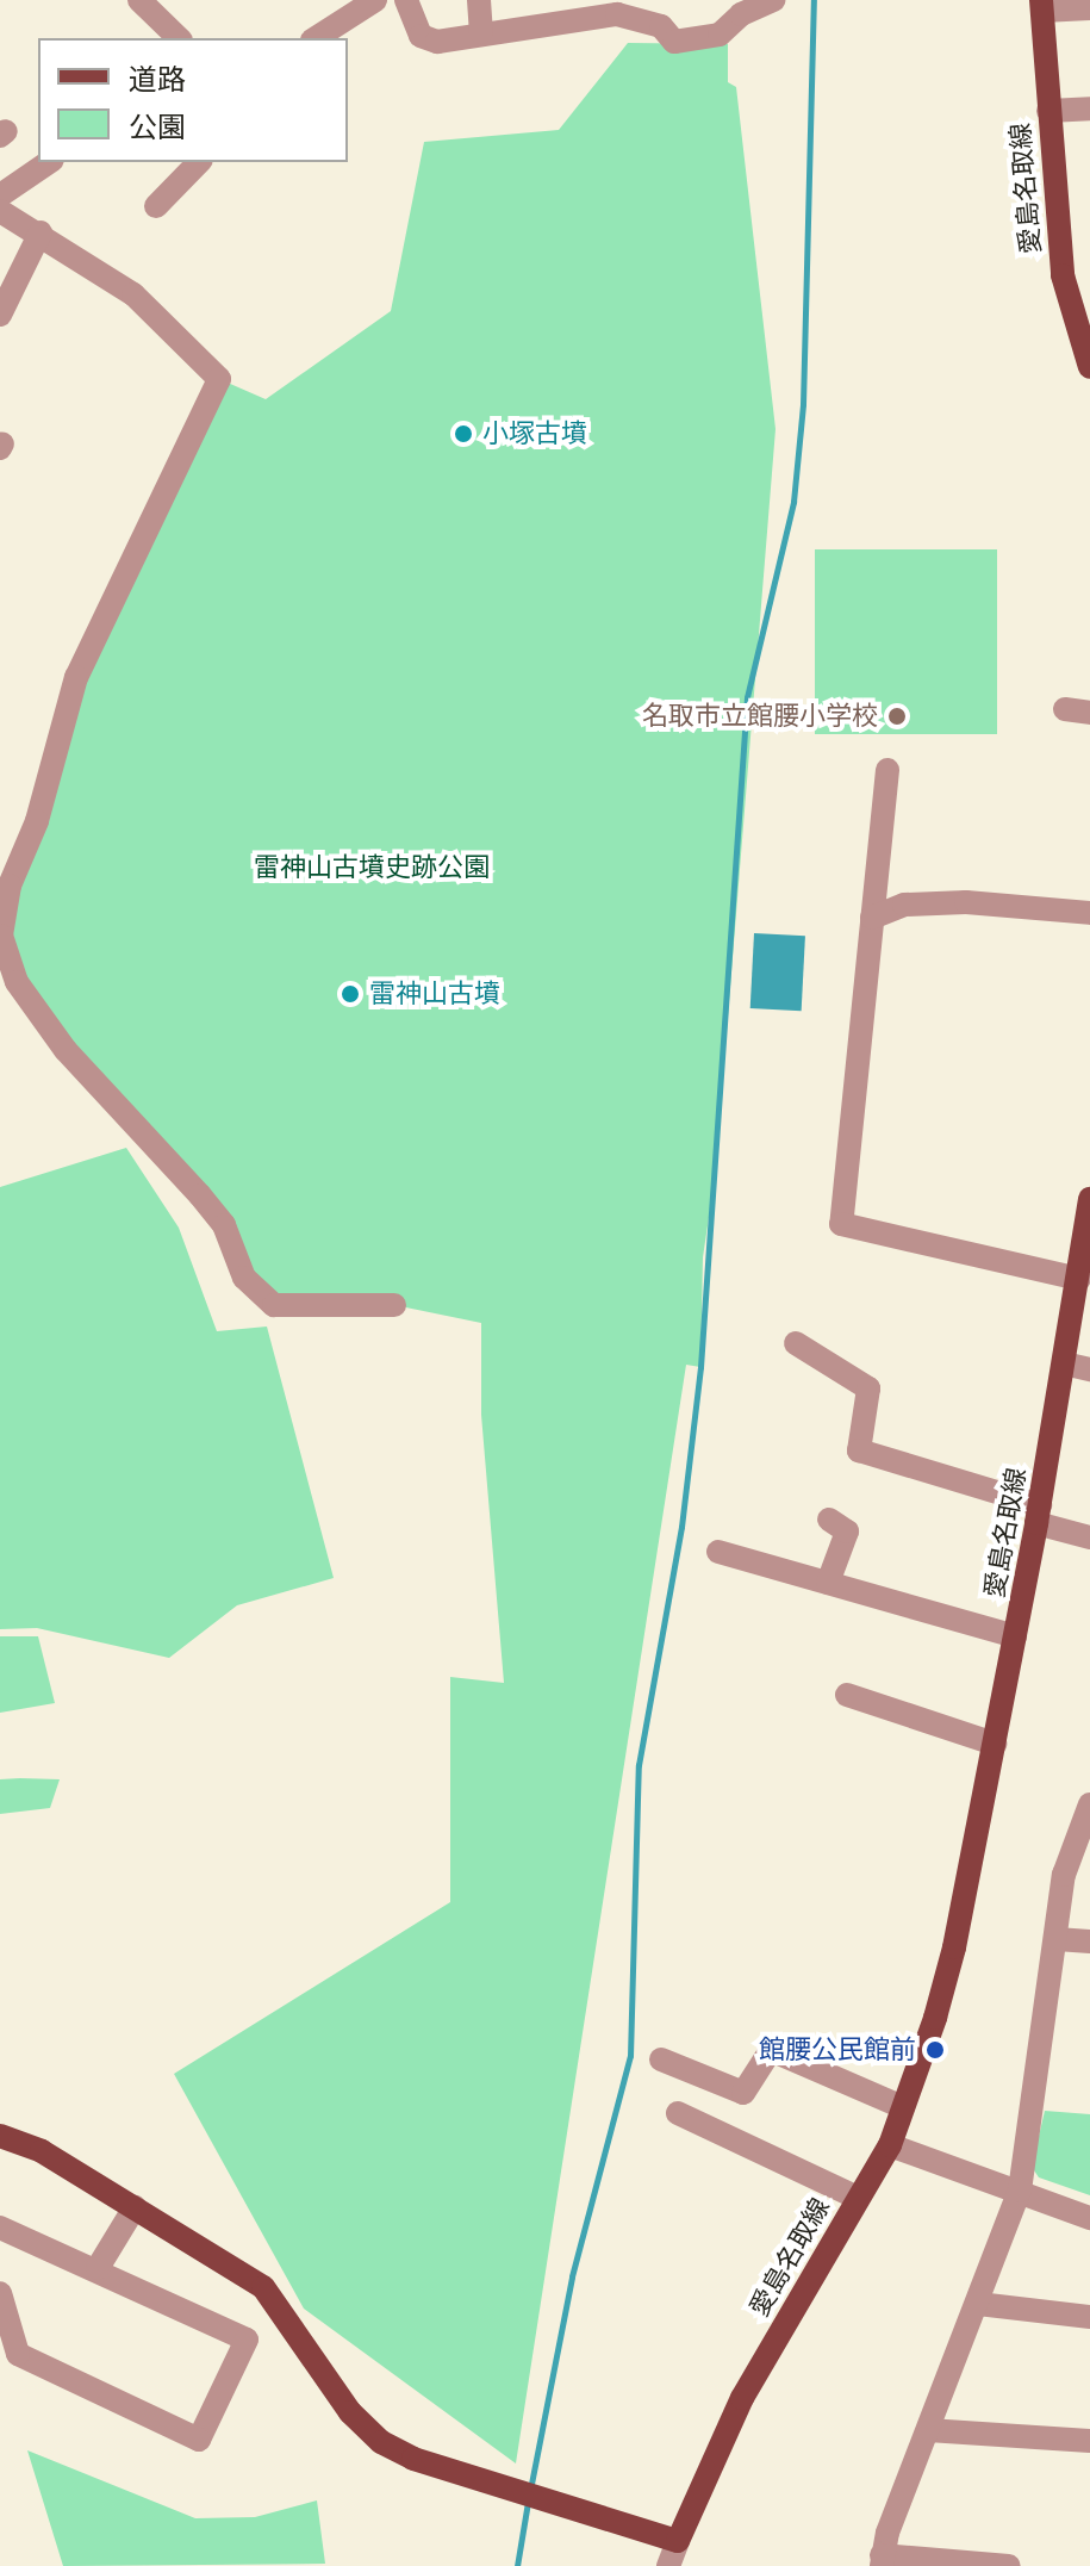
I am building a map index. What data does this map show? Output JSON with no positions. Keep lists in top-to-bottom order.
{
  "streets": {
    "main road": ["愛島名取線"]
  },
  "parks": ["雷神山古墳史跡公園"],
  "places": [
    "小塚古墳",
    "名取市立館腰小学校",
    "雷神山古墳",
    "館腰公民館前"
  ],
  "legend": ["道路", "公園"]
}
